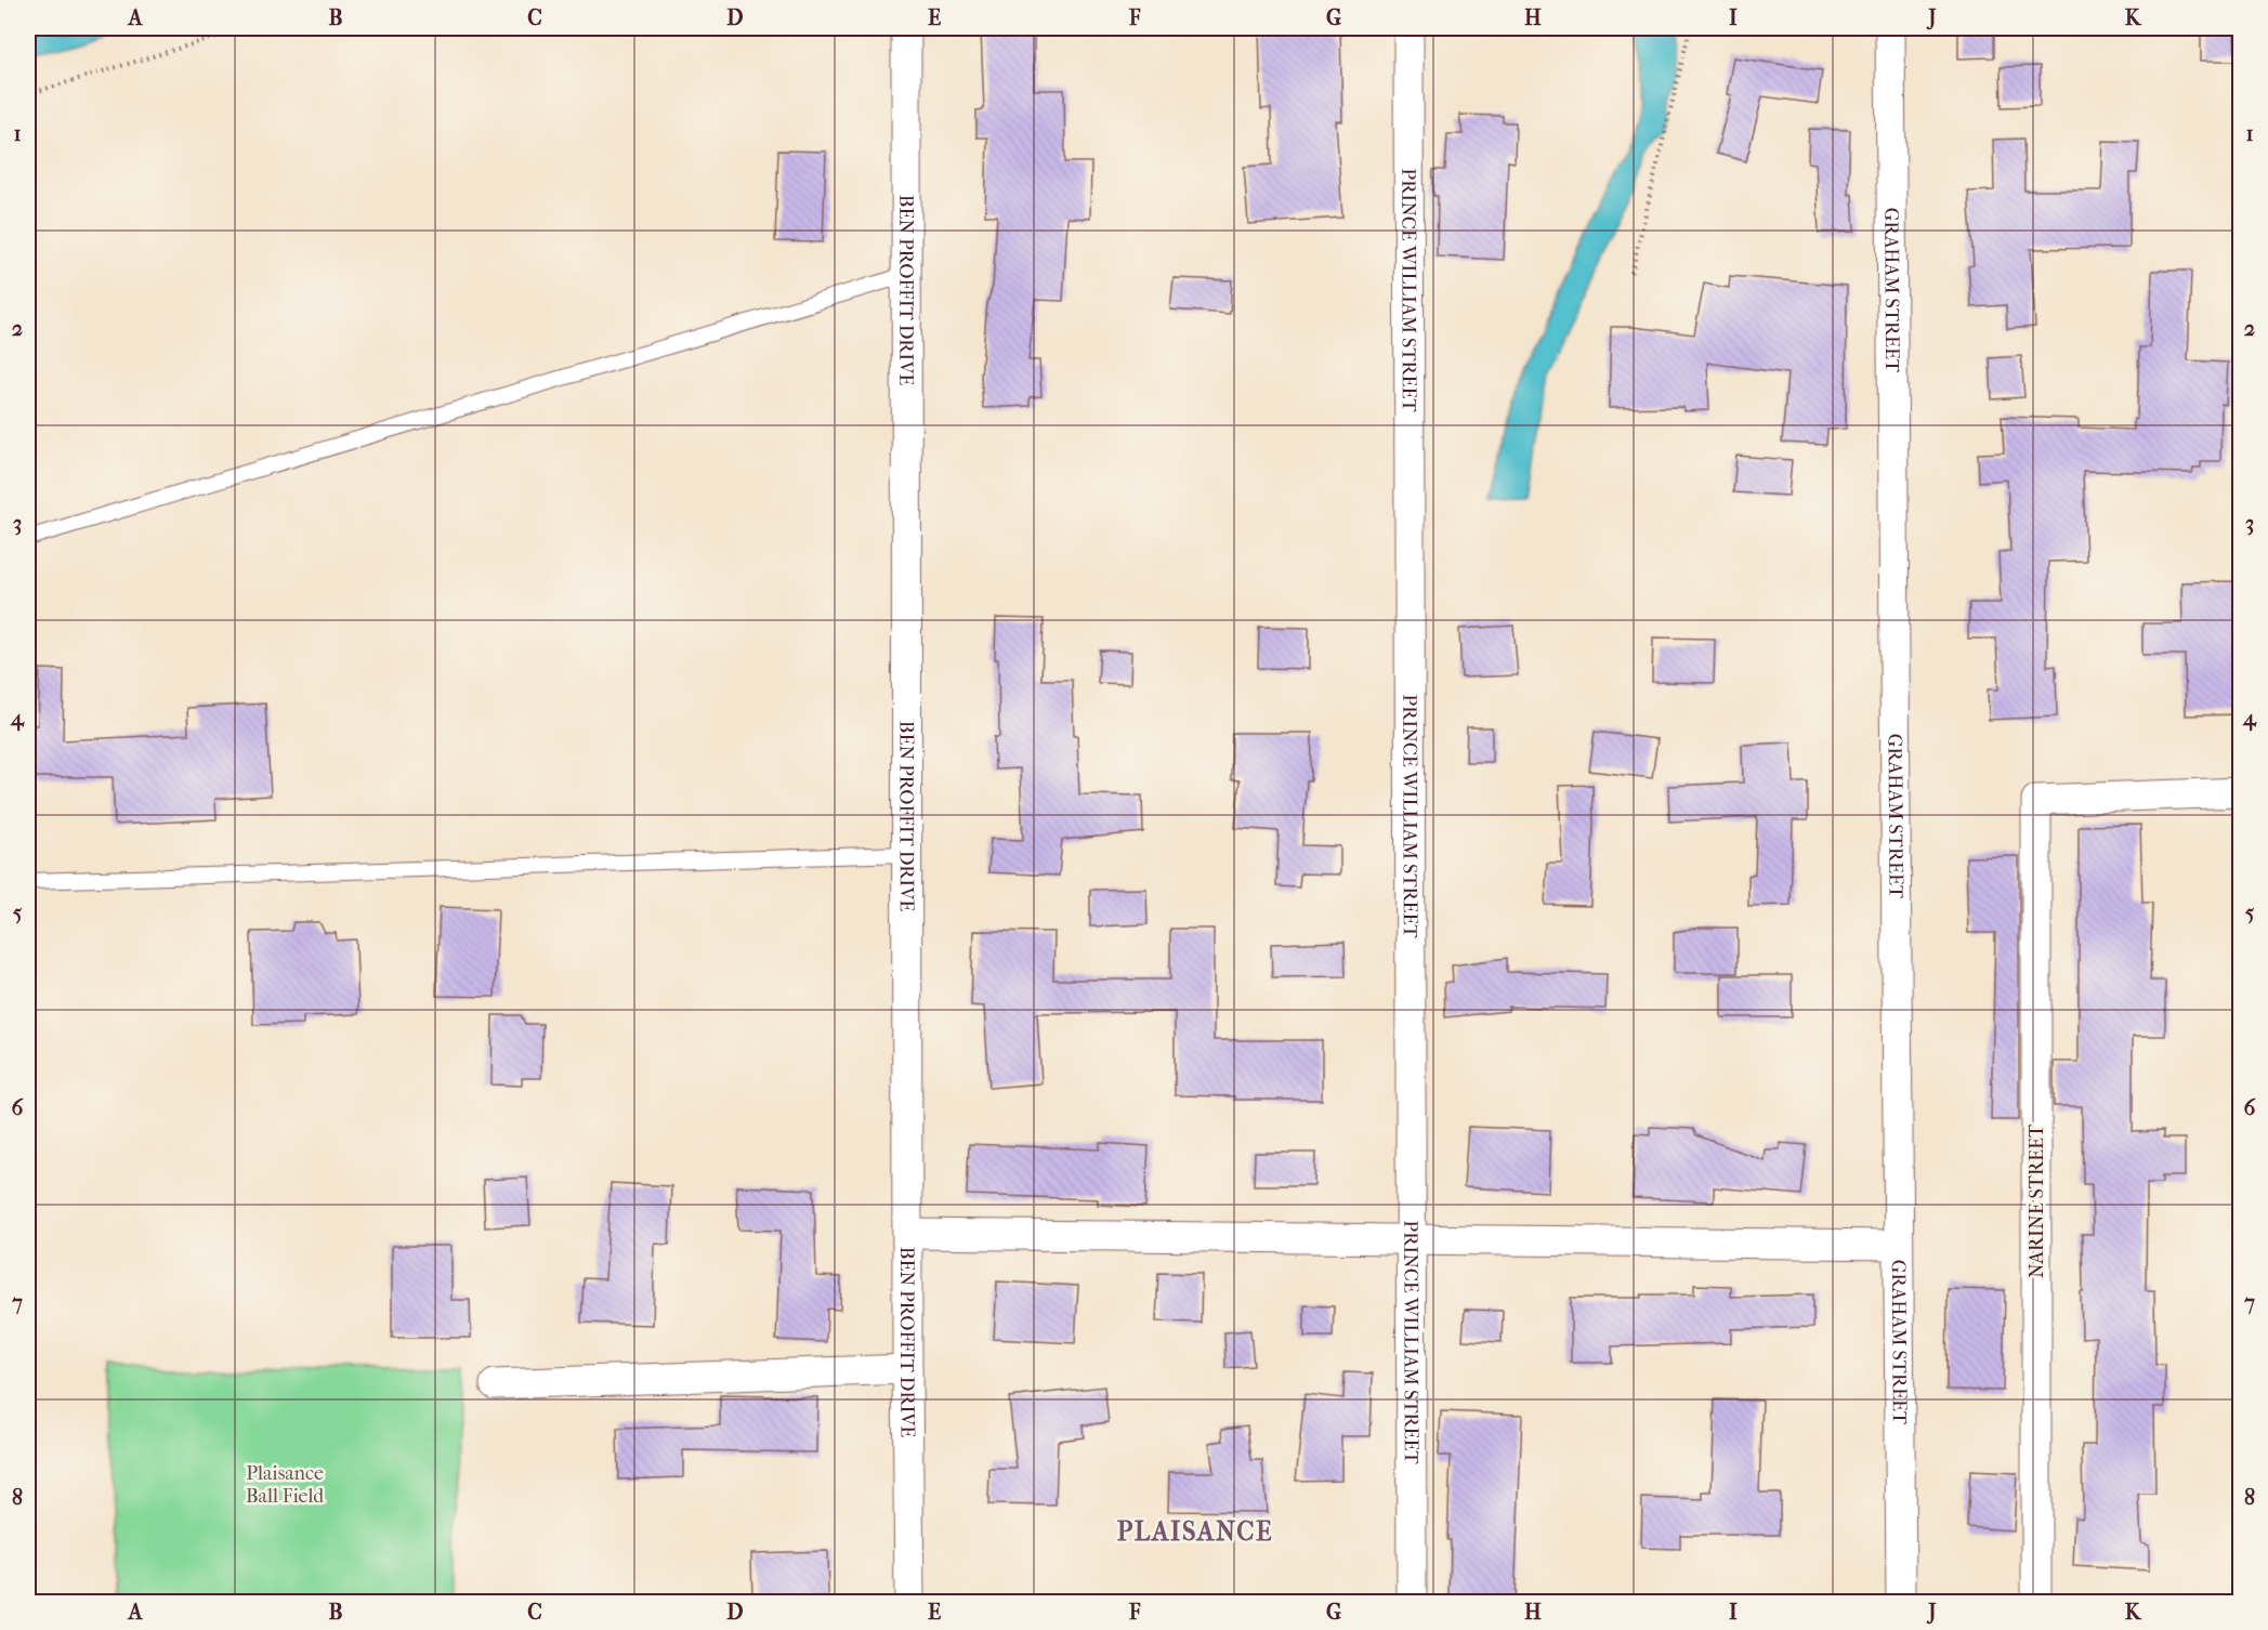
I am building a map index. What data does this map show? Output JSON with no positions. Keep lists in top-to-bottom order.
{
  "streets": {
    "street": [
      "BEN PROFFIT DRIVE",
      "PRINCE WILLIAM STREET",
      "GRAHAM STREET",
      "NARINE STREET"
    ]
  },
  "districts": ["PLAISANCE"],
  "parks": ["Plaisance Ball Field"],
  "grid": {
    "columns": [
      "A",
      "B",
      "C",
      "D",
      "E",
      "F",
      "G",
      "H",
      "I",
      "J",
      "K"
    ],
    "rows": [
      "1",
      "2",
      "3",
      "4",
      "5",
      "6",
      "7",
      "8"
    ]
  }
}
